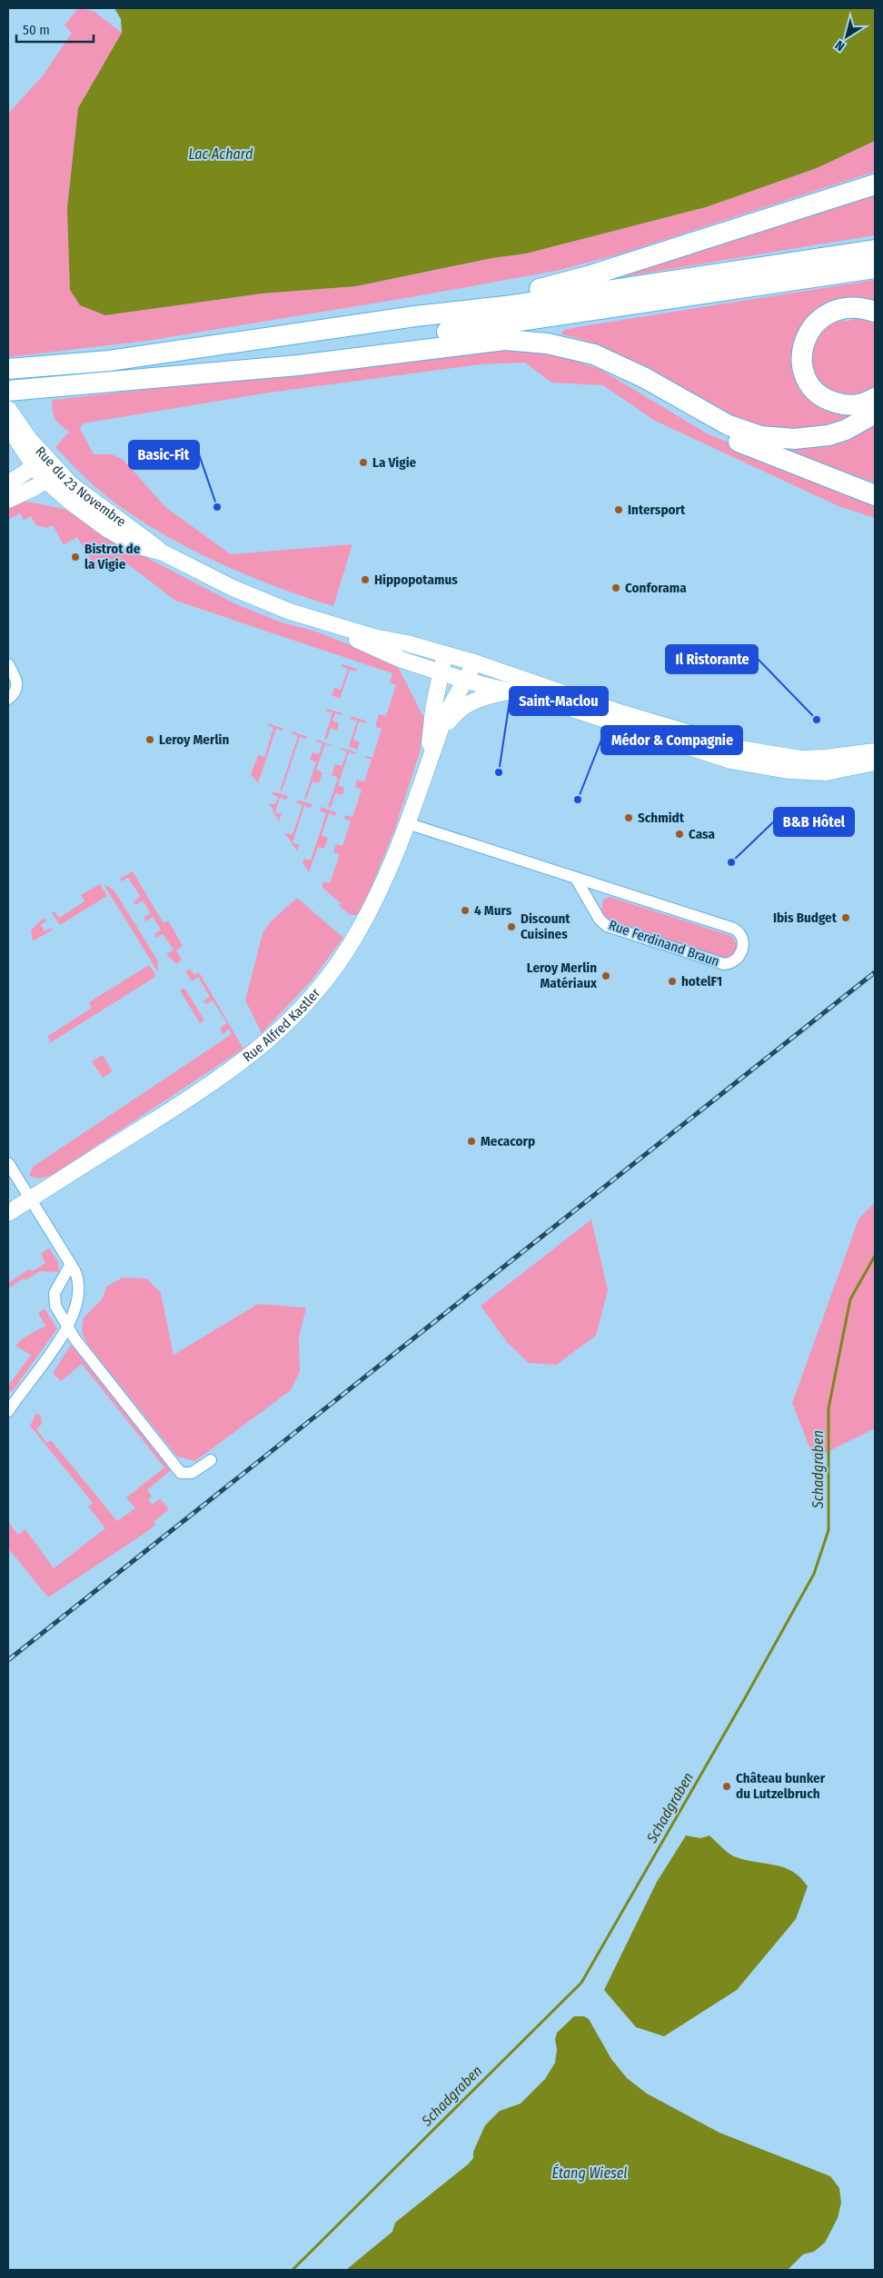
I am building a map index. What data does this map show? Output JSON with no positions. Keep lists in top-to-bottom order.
{
  "streets": {
    "main road": ["Rue du 23 Novembre", "Rue Alfred Kastler"],
    "street": ["Rue Ferdinand Braun"]
  },
  "crossings": [
    ["Rue du 23 Novembre", "Rue Alfred Kastler"],
    ["Rue Ferdinand Braun", "Rue Alfred Kastler"]
  ],
  "water": ["Lac Achard", "Schadgraben", "Étang Wiesel"],
  "places": [
    "La Vigie",
    "Basic-Fit",
    "Intersport",
    "Bistrot de la Vigie",
    "Hippopotamus",
    "Conforama",
    "Il Ristorante",
    "Leroy Merlin",
    "Saint-Maclou",
    "Médor & Compagnie",
    "Schmidt",
    "Casa",
    "B&B Hôtel",
    "4 Murs",
    "Ibis Budget",
    "Discount Cuisines",
    "Leroy Merlin Matériaux",
    "hotelF1",
    "Mecacorp",
    "Château bunker du Lutzelbruch"
  ],
  "scale_bar": "50 m",
  "north": "bottom left"
}
